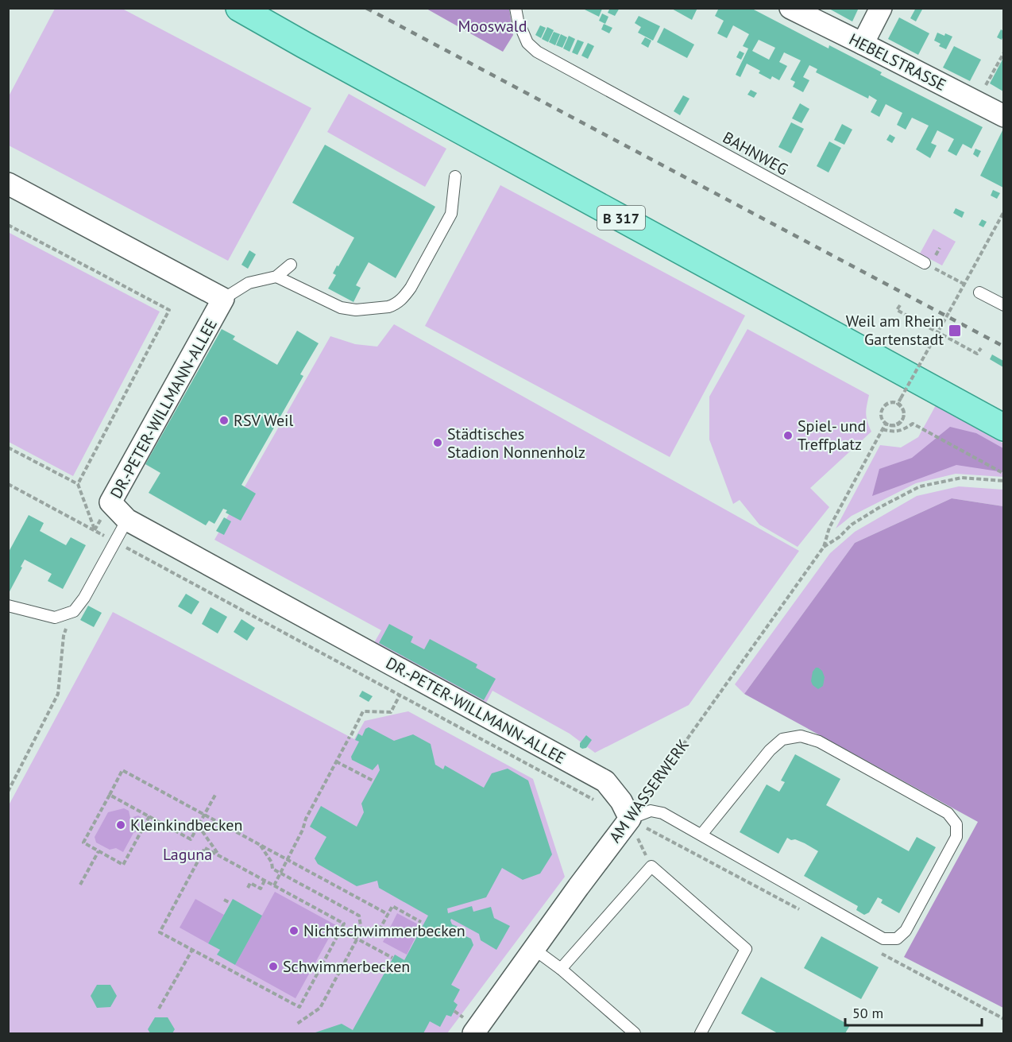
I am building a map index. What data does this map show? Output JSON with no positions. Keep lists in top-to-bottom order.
{
  "streets": {
    "main road": ["B 317"],
    "street": ["HEBELSTRASSE", "DR.-PETER-WILLMANN-ALLEE", "AM WASSERWERK"],
    "lane": ["BAHNWEG"]
  },
  "crossings": [
    ["DR.-PETER-WILLMANN-ALLEE", "AM WASSERWERK"]
  ],
  "parks": ["Mooswald", "Laguna"],
  "places": {
    "transit": ["Weil am Rhein Gartenstadt"],
    "other": [
      "RSV Weil",
      "Spiel- und Treffplatz",
      "Städtisches Stadion Nonnenholz",
      "Kleinkindbecken",
      "Nichtschwimmerbecken",
      "Schwimmerbecken"
    ]
  },
  "scale_bar": "50 m"
}
